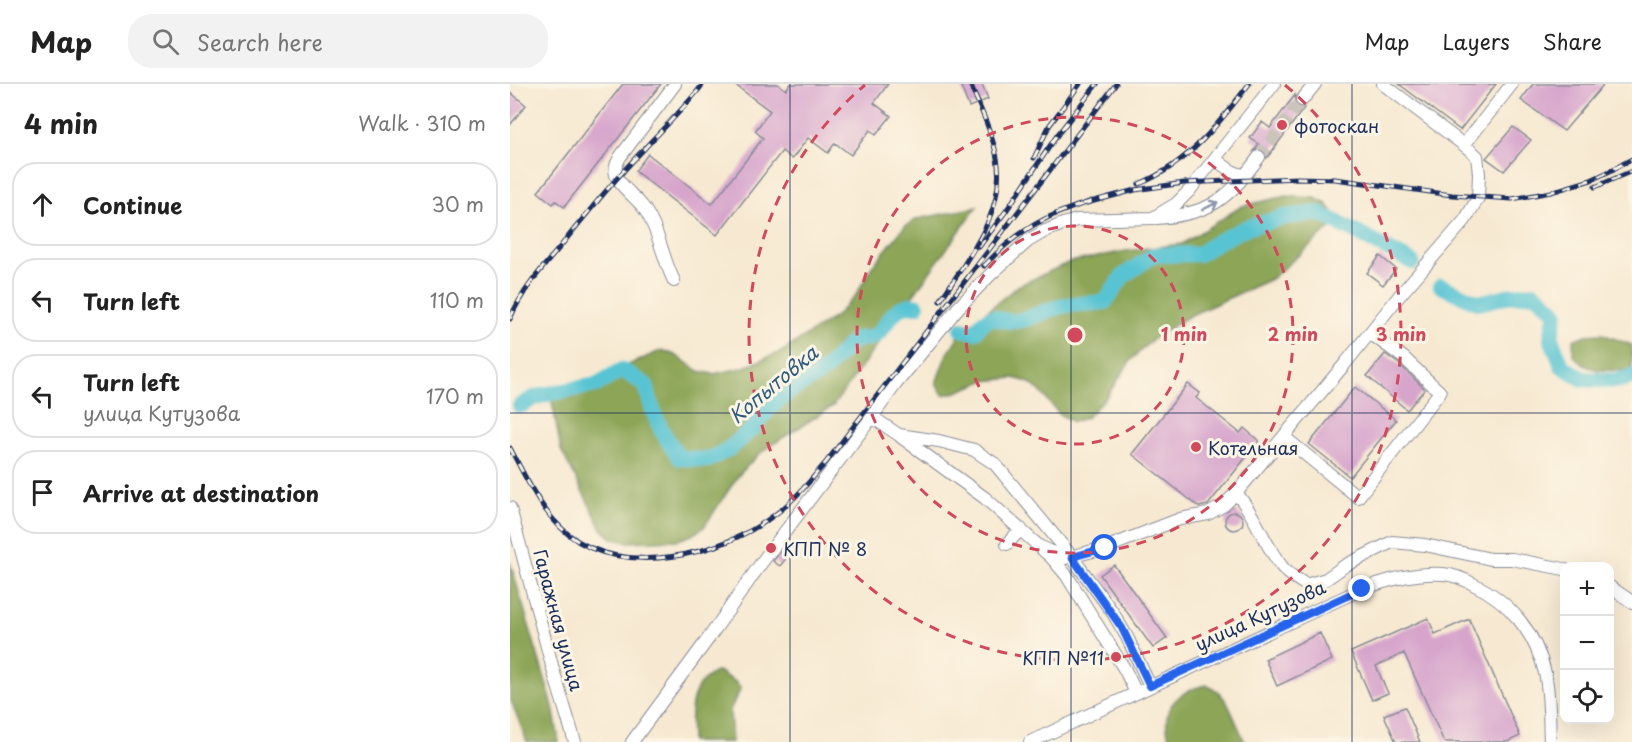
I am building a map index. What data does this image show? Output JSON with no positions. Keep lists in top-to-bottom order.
{
  "streets": {
    "street": ["улица Кутузова", "Гаражная улица"]
  },
  "water": ["Копытовка"],
  "places": [
    "фотоскан",
    "Котельная",
    "КПП № 8",
    "КПП №11"
  ],
  "page": {
    "header": "Map",
    "search": "Search here",
    "nav": ["Map", "Layers", "Share"],
    "heading": ["4 min", "Walk · 310 m"],
    "list": [
      ["Continue", "30 m"],
      ["Turn left", "110 m"],
      ["Turn left", "улица Кутузова", "170 m"],
      "Arrive at destination"
    ],
    "map_buttons": ["+", "−"]
  },
  "rings": ["1 min", "2 min", "3 min"]
}
